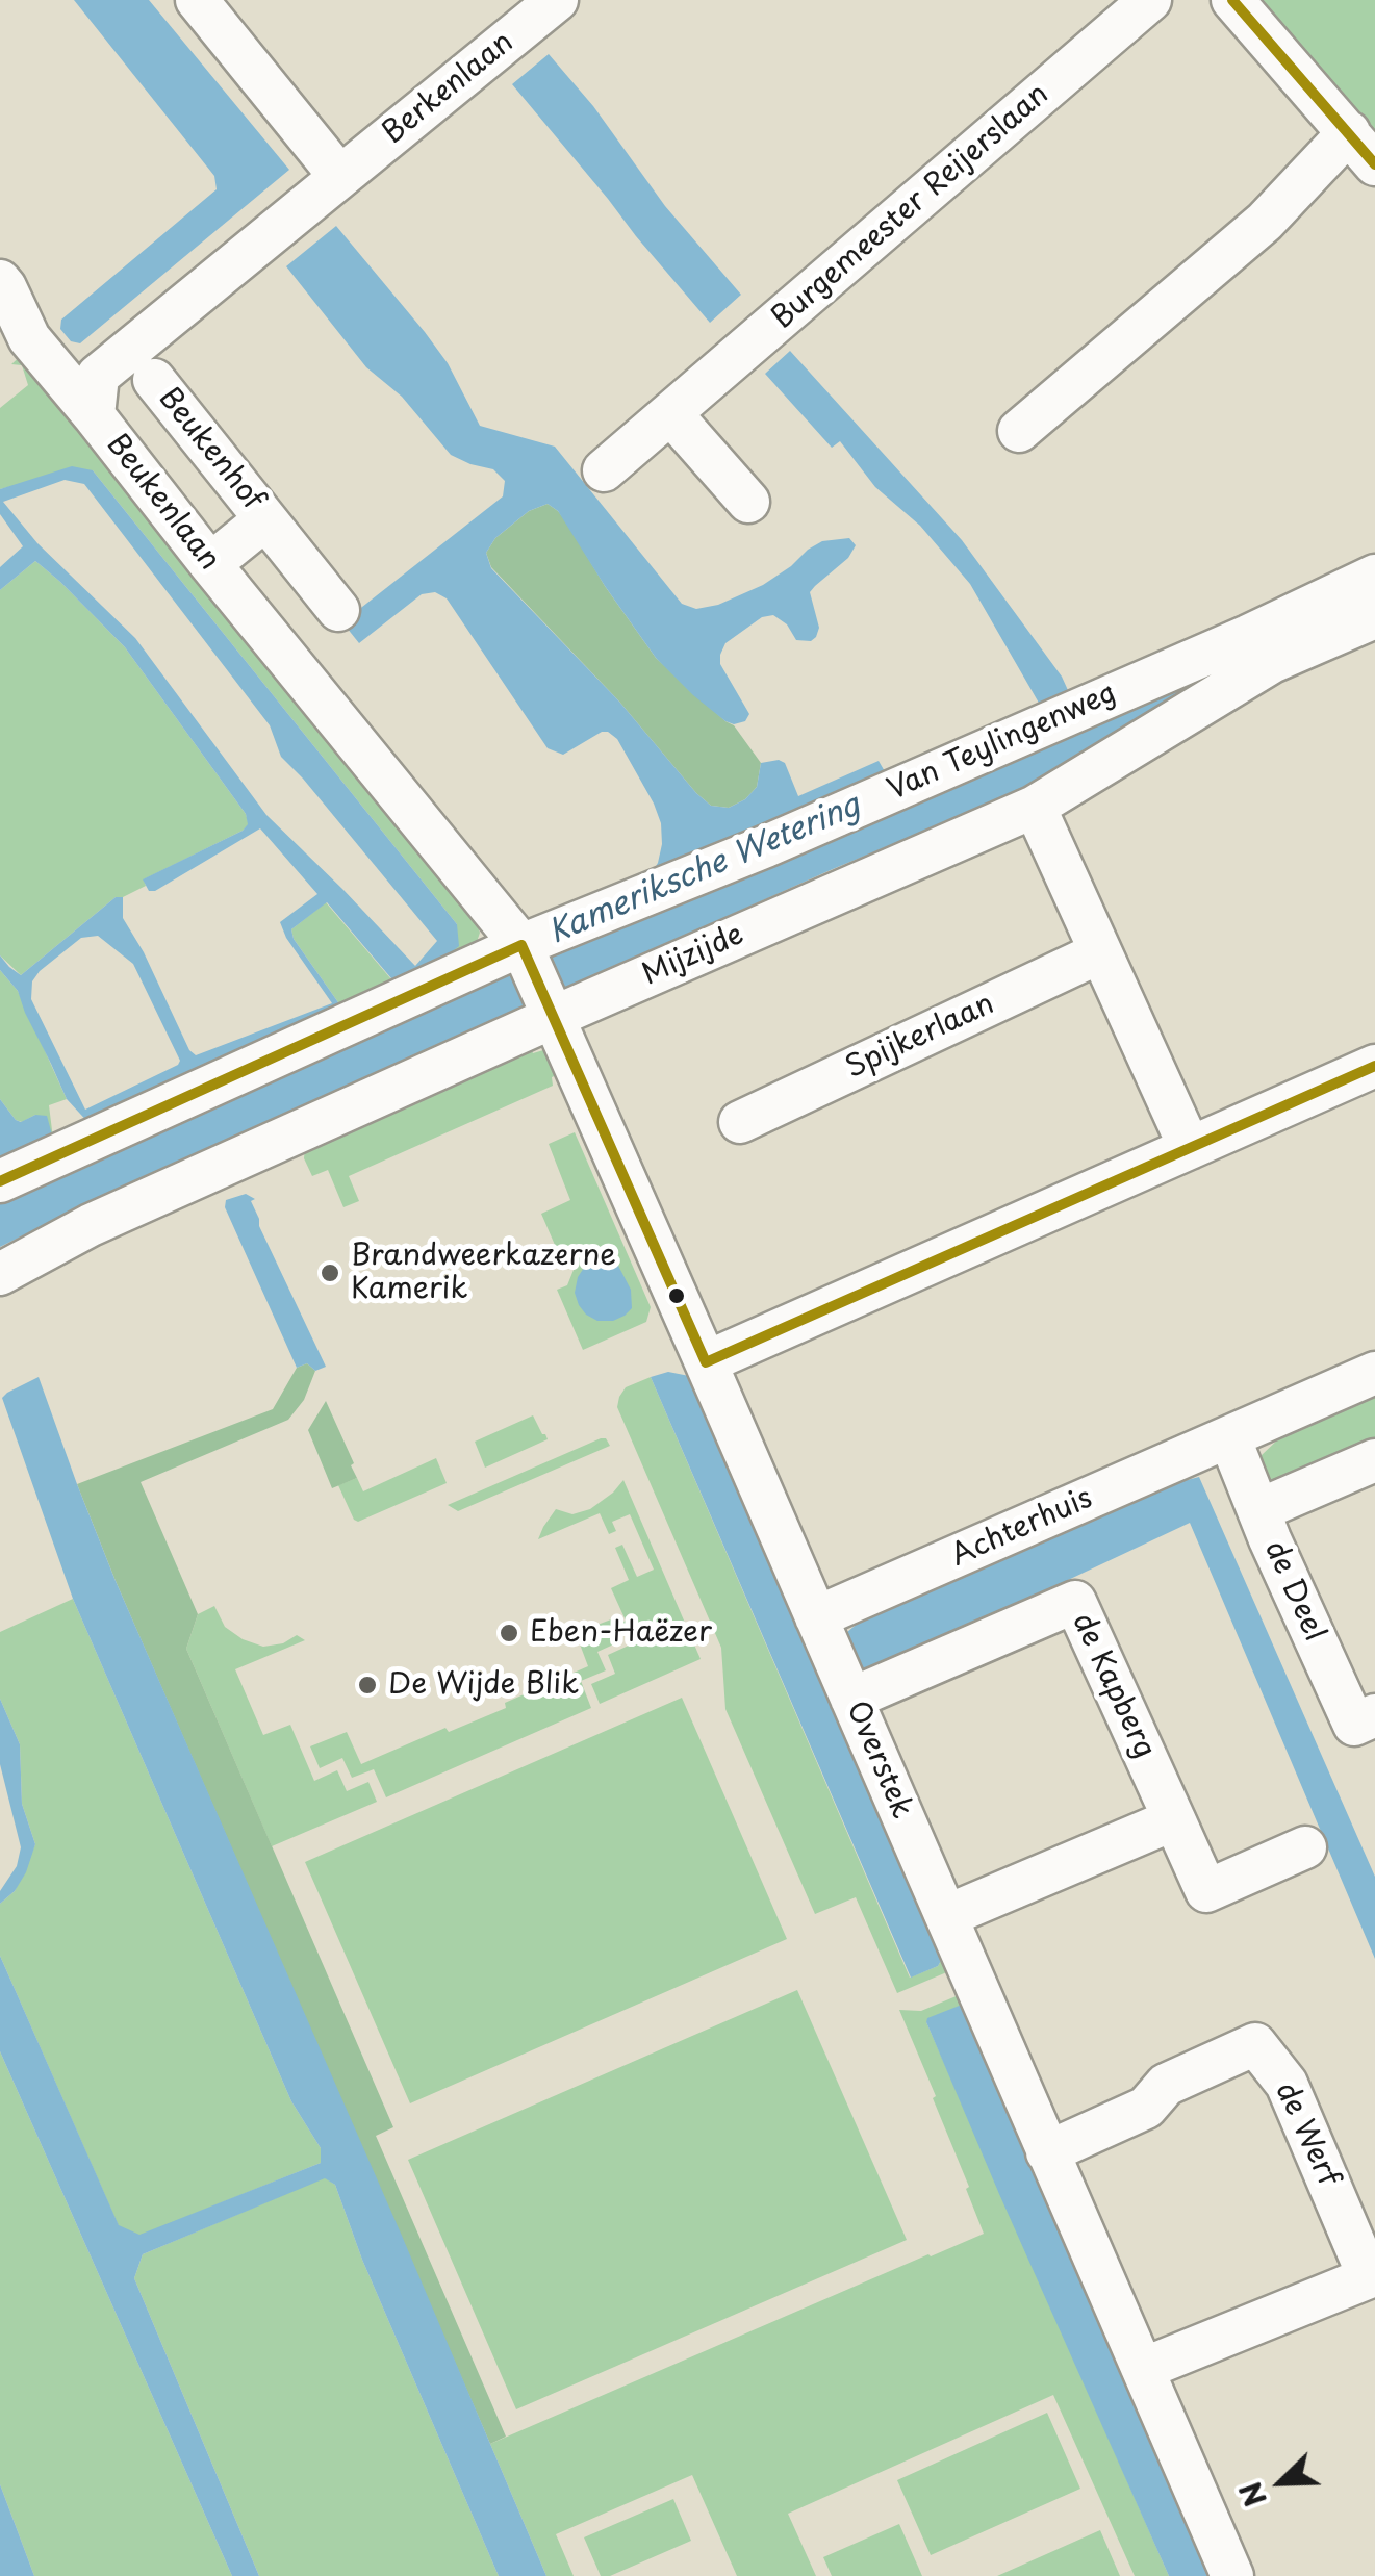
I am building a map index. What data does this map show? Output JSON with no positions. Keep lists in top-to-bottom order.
{
  "streets": {
    "street": [
      "Berkenlaan",
      "Burgemeester Reijerslaan",
      "Beukenhof",
      "Beukenlaan",
      "Van Teylingenweg",
      "Mijzijde",
      "Spijkerlaan",
      "Achterhuis",
      "de Deel",
      "de Kapberg",
      "Overstek",
      "de Werf"
    ]
  },
  "crossings": [
    ["Berkenlaan", "Beukenlaan"],
    ["Beukenhof", "Beukenlaan"],
    ["Beukenlaan", "Van Teylingenweg"],
    ["Beukenlaan", "Overstek"],
    ["Van Teylingenweg", "Overstek"],
    ["Mijzijde", "Overstek"],
    ["Achterhuis", "de Deel"],
    ["Achterhuis", "Overstek"],
    ["de Kapberg", "Overstek"],
    ["Overstek", "de Werf"]
  ],
  "water": ["Kameriksche Wetering"],
  "places": ["Brandweerkazerne Kamerik", "Eben-Haëzer", "De Wijde Blik"],
  "north": "bottom left"
}
